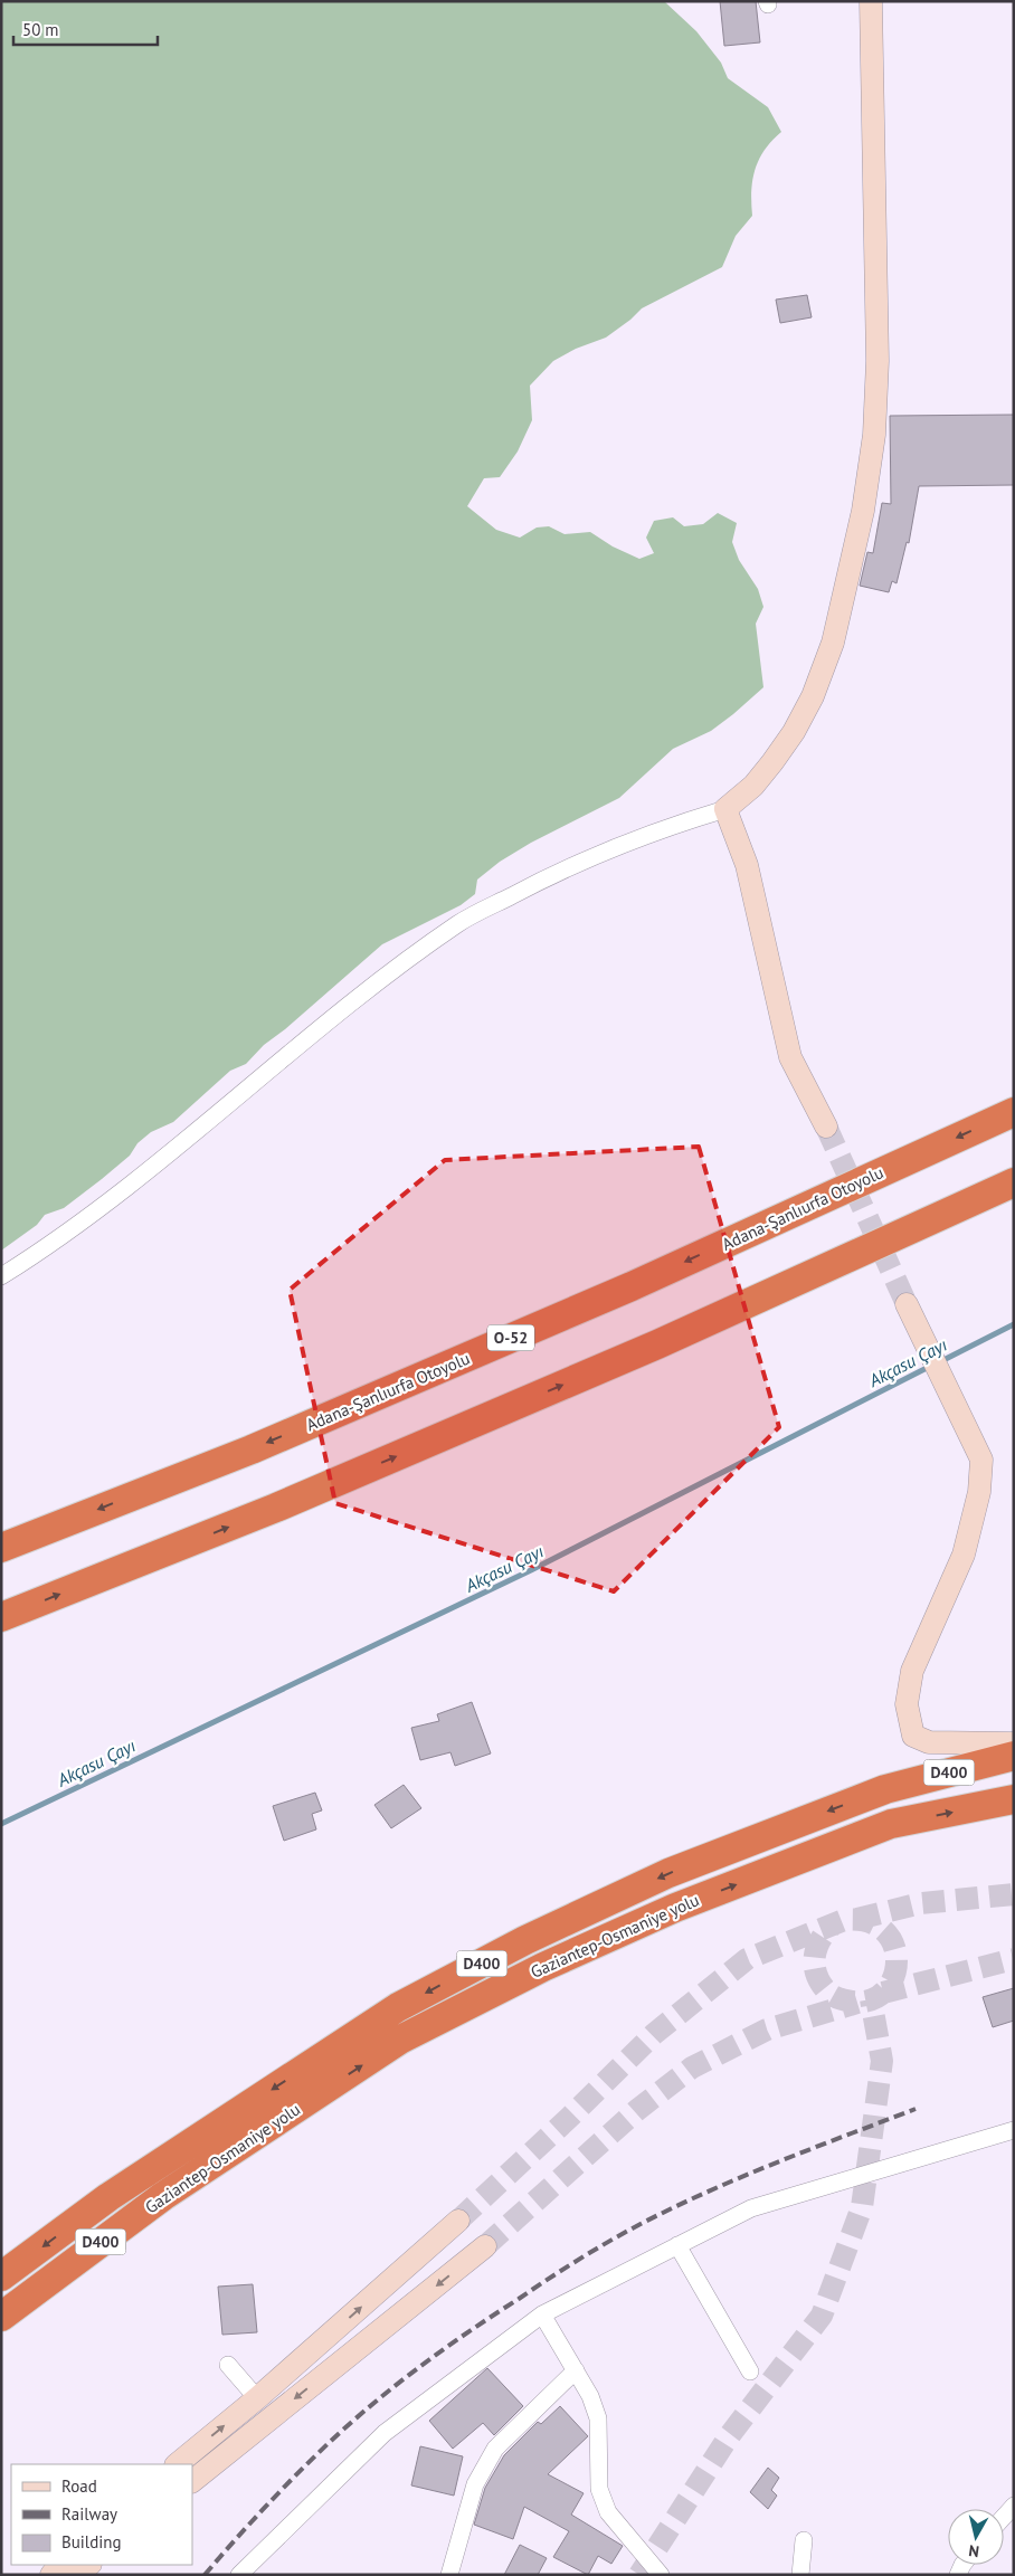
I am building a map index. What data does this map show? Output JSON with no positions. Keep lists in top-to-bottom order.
{
  "streets": {
    "highway": [
      "Adana-Şanlıurfa Otoyolu",
      "O-52",
      "D400",
      "Gaziantep-Osmaniye yolu"
    ]
  },
  "water": ["Akçasu Çayı"],
  "legend": ["Road", "Railway", "Building"],
  "scale_bar": "50 m",
  "north": "bottom"
}
